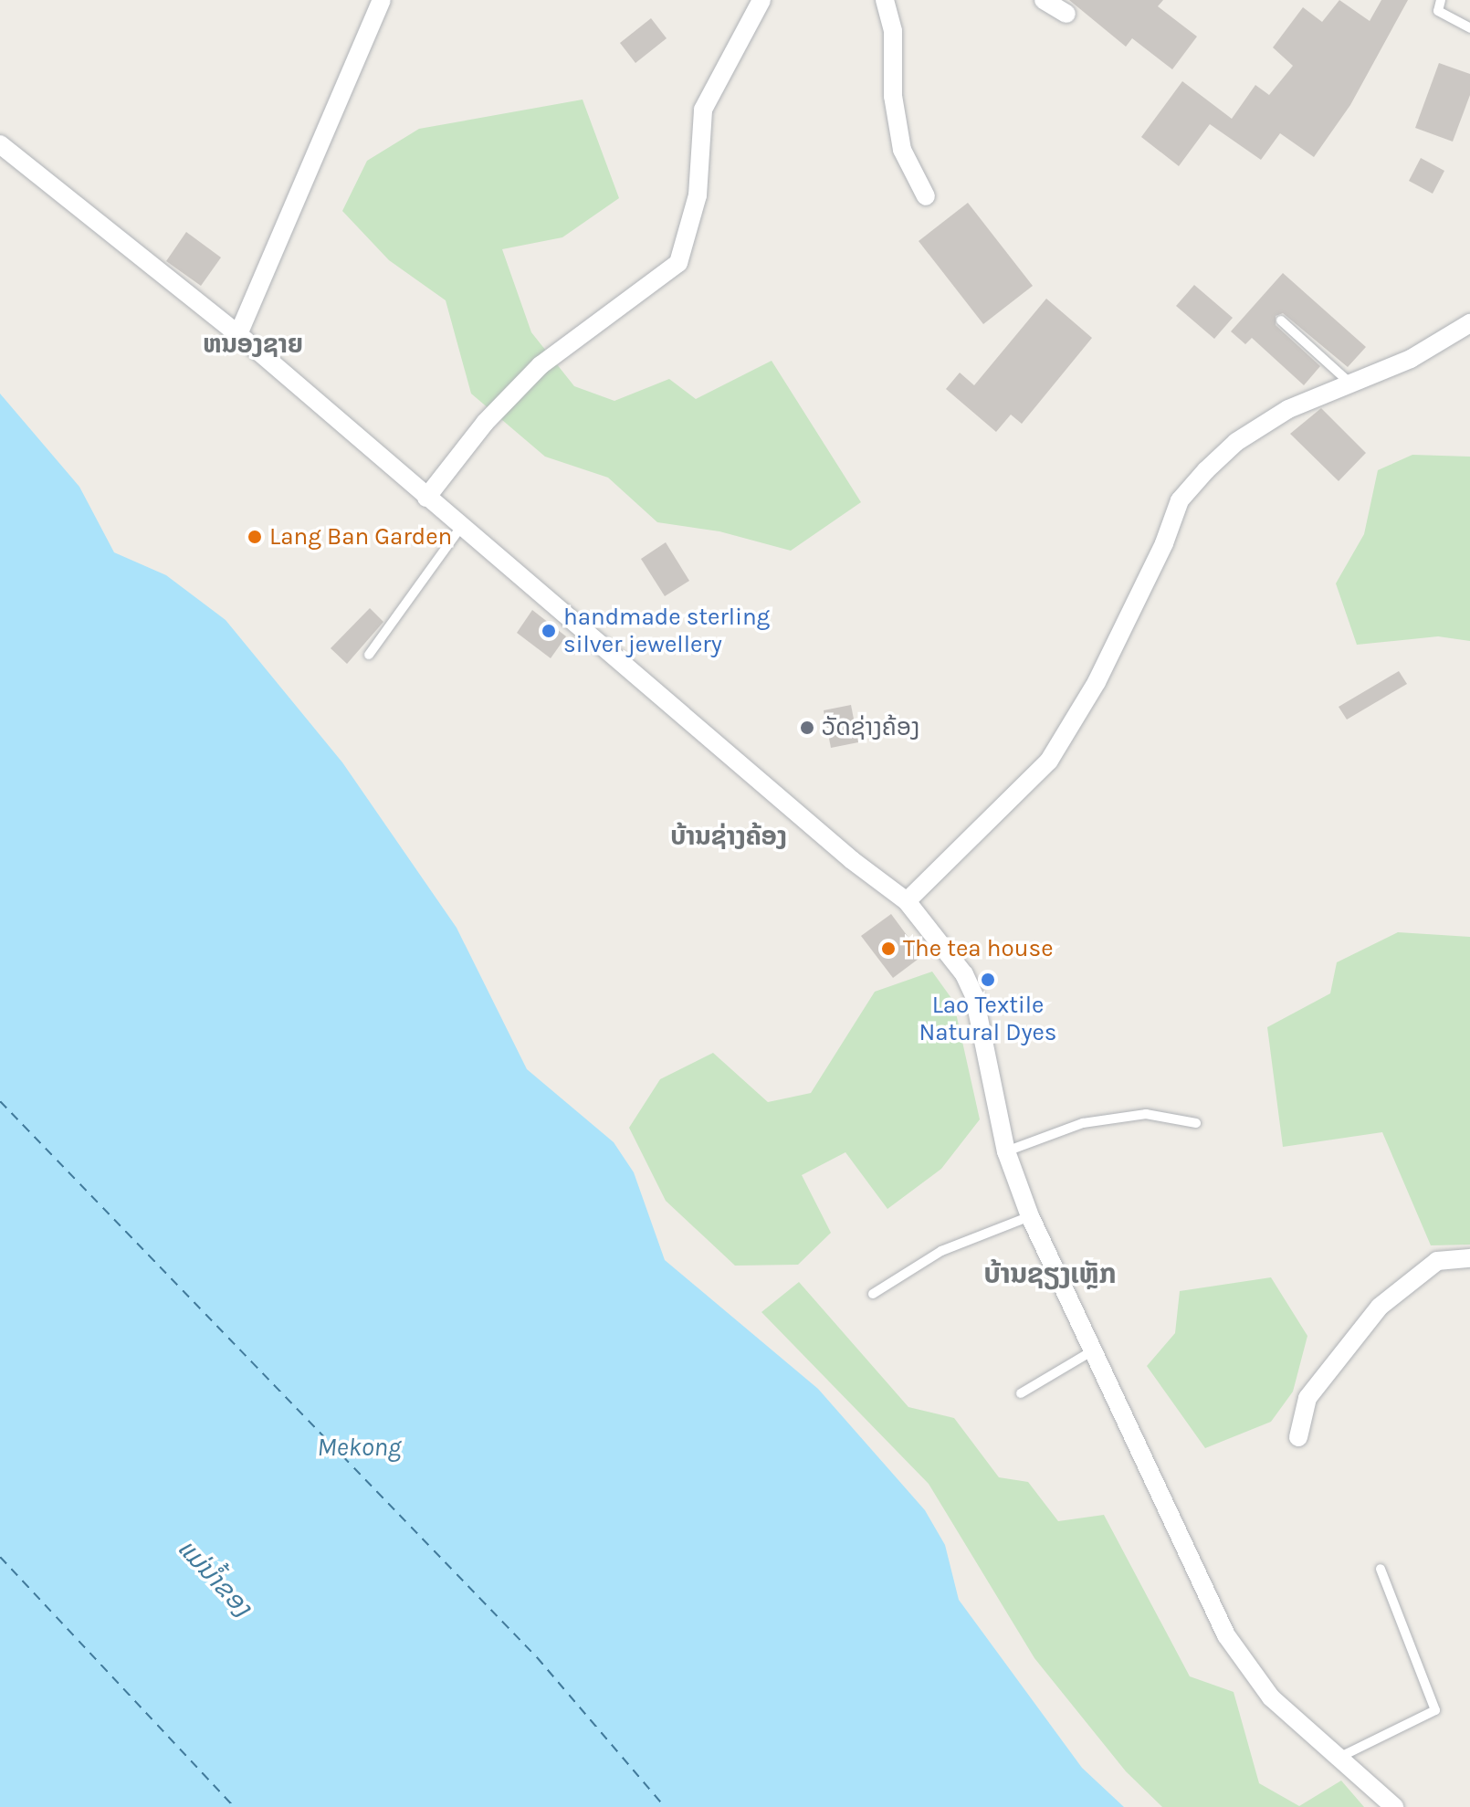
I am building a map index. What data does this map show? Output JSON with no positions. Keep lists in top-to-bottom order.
{
  "districts": ["ຫນອງຊາຍ", "ບ້ານຊ່າງຄ້ອງ", "ບ້ານຊຽງເຫຼັກ"],
  "water": ["Mekong", "ແມ່ນ້ຳຂອງ"],
  "places": [
    "Lang Ban Garden",
    "handmade sterling silver jewellery",
    "ວັດຊ່າງຄ້ອງ",
    "The tea house",
    "Lao Textile Natural Dyes"
  ]
}
